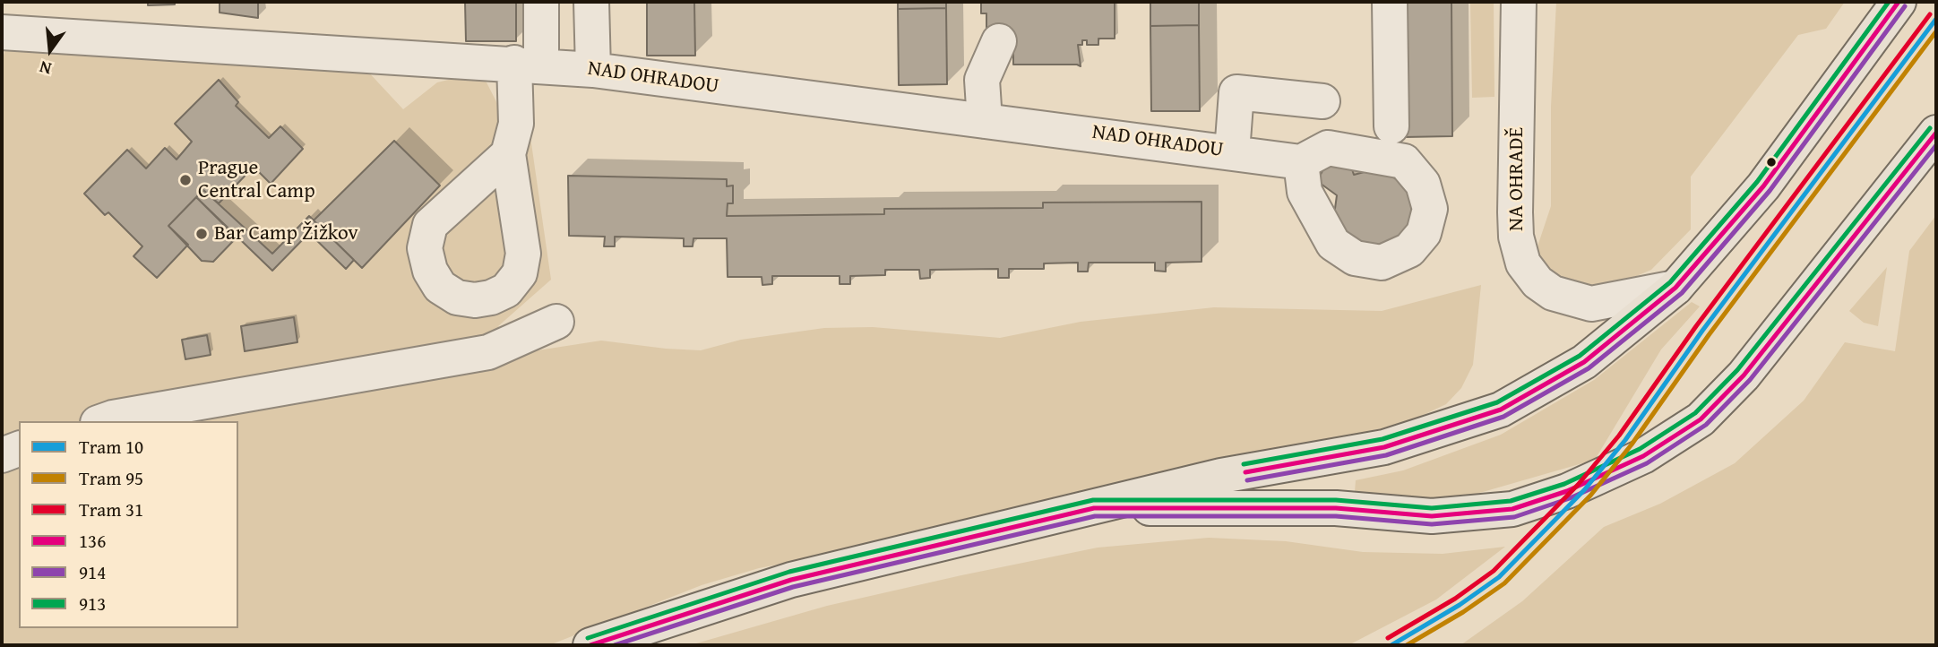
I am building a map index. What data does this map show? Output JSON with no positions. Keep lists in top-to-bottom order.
{
  "streets": {
    "street": ["NAD OHRADOU", "NA OHRADĚ"]
  },
  "places": ["Prague Central Camp", "Bar Camp Žižkov"],
  "lines": [
    "transit line 136",
    "transit line 913",
    "transit line 914",
    "tram line 31",
    "tram line 10",
    "tram line 95"
  ],
  "legend": [
    "Tram 10",
    "Tram 95",
    "Tram 31",
    "136",
    "914",
    "913"
  ],
  "north": "bottom"
}
